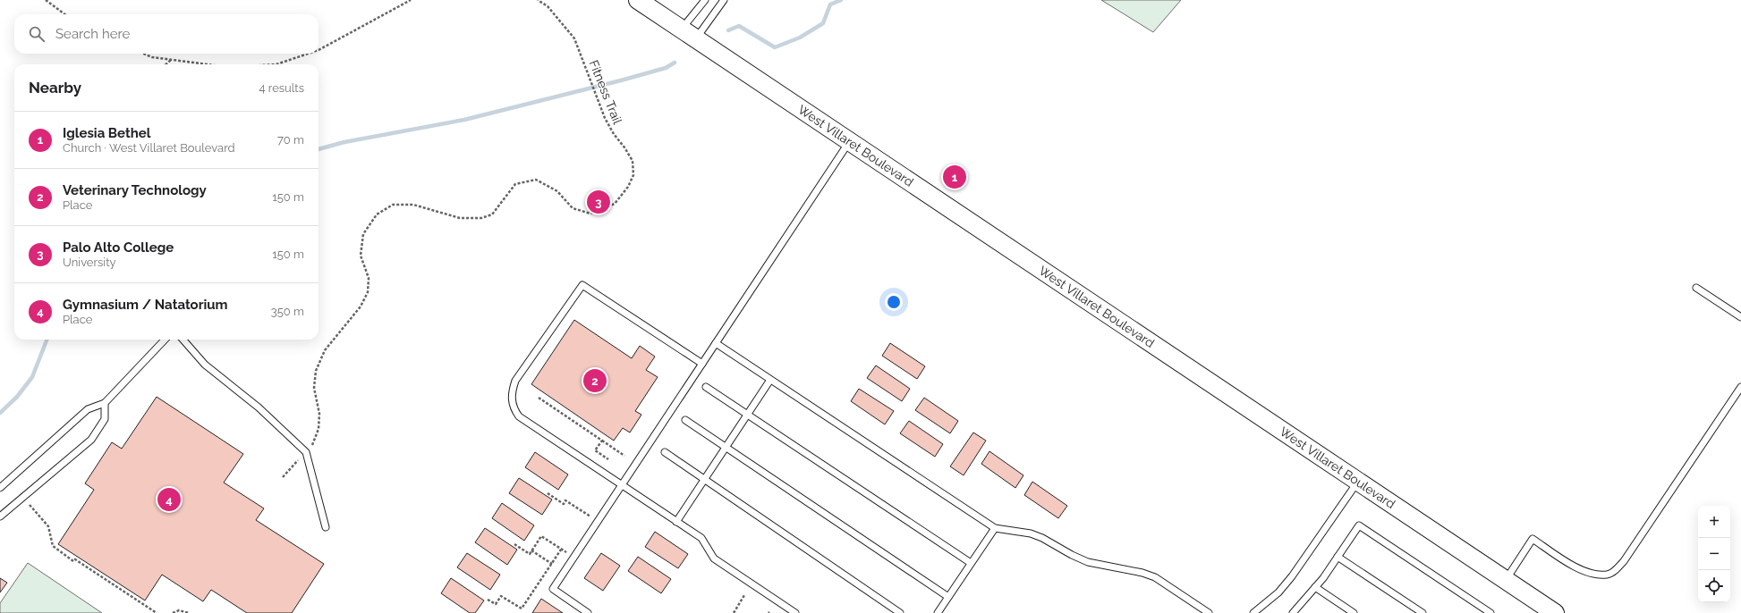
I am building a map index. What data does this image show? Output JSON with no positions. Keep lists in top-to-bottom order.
{
  "streets": {
    "street": ["West Villaret Boulevard"],
    "path": ["Fitness Trail"]
  },
  "page": {
    "search": "Search here",
    "heading": ["Nearby", "4 results"],
    "list": [
      {
        "mark": "1",
        "name": "Iglesia Bethel",
        "note": "Church · West Villaret Boulevard",
        "value": "70 m"
      },
      {
        "mark": "2",
        "name": "Veterinary Technology",
        "note": "Place",
        "value": "150 m"
      },
      {
        "mark": "3",
        "name": "Palo Alto College",
        "note": "University",
        "value": "150 m"
      },
      {
        "mark": "4",
        "name": "Gymnasium / Natatorium",
        "note": "Place",
        "value": "350 m"
      }
    ],
    "pins": [
      "1",
      "3",
      "2",
      "4"
    ],
    "map_buttons": ["+", "−"]
  }
}
